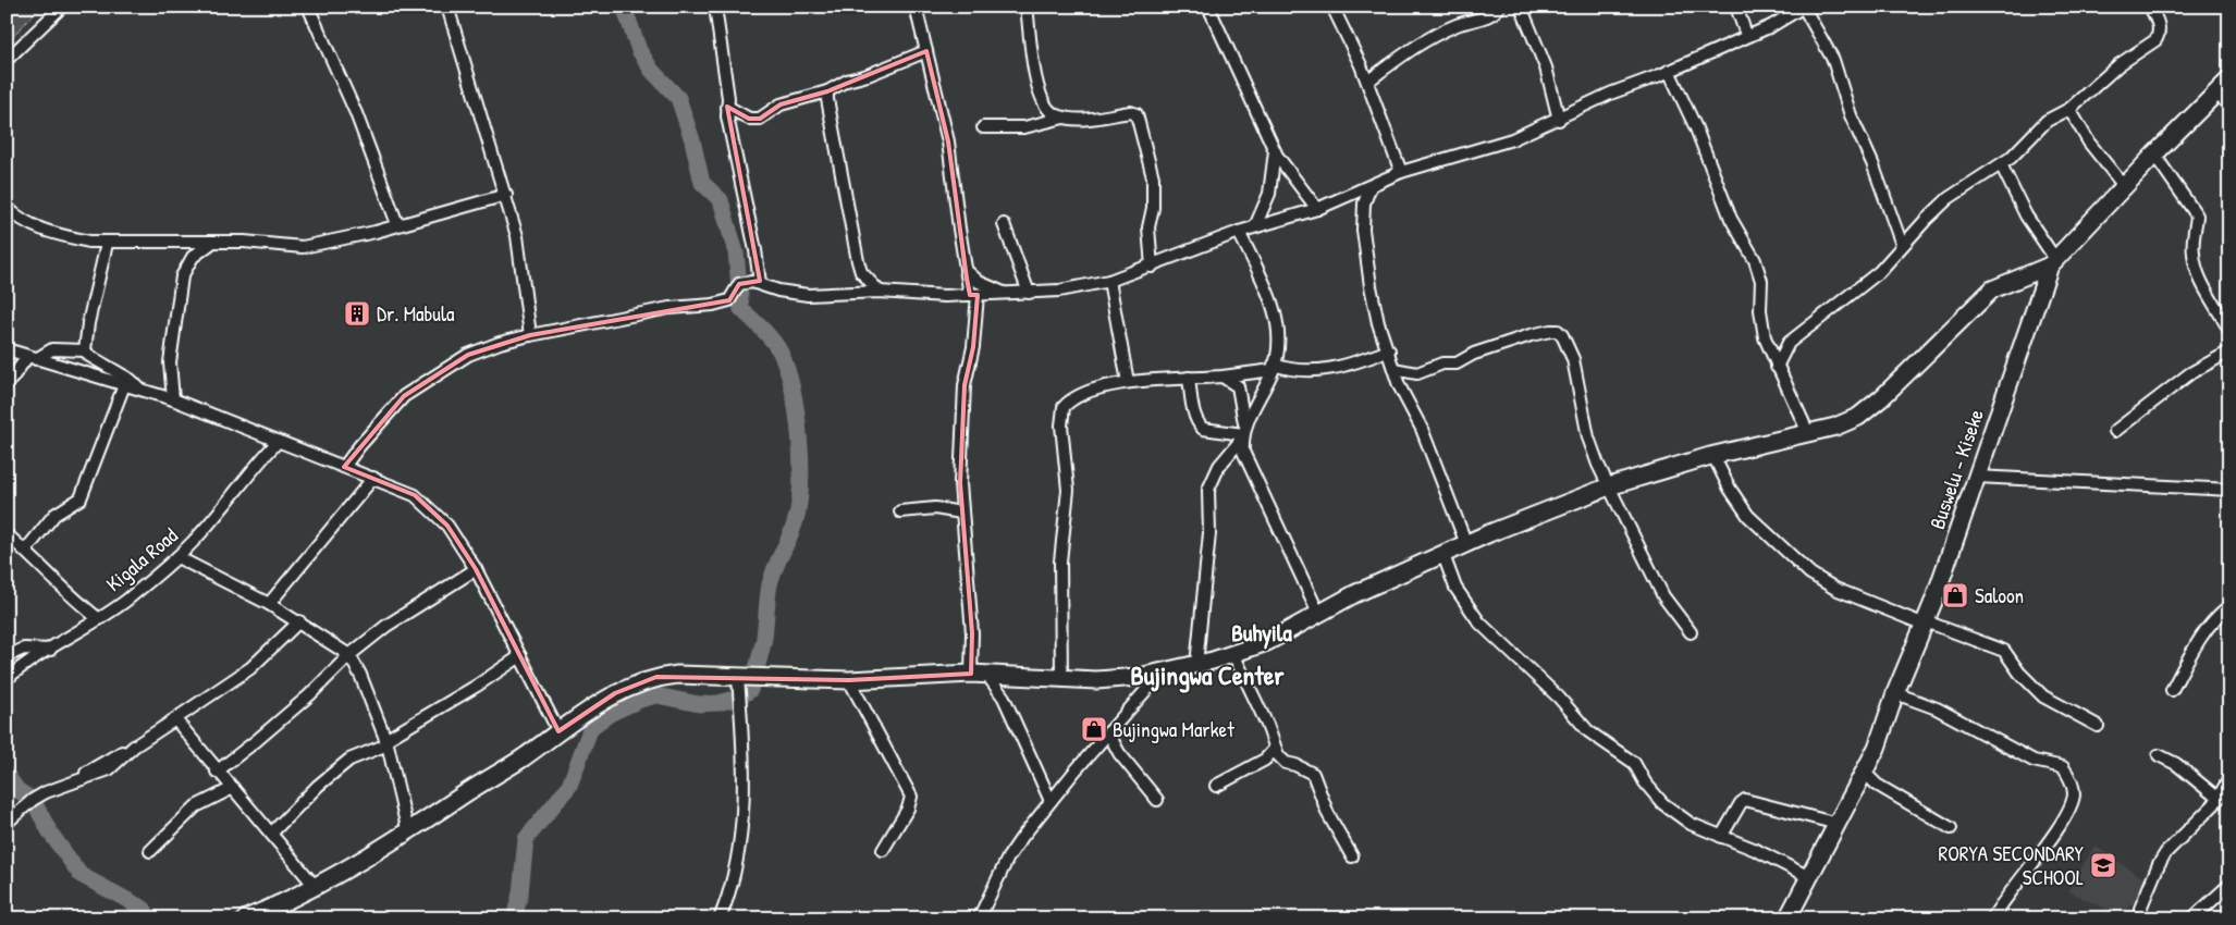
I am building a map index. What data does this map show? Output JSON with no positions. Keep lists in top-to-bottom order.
{
  "streets": {
    "street": ["Buswelu - Kiseke", "Kigala Road"]
  },
  "districts": ["Buhyila", "Bujingwa Center"],
  "places": {
    "building": ["Dr. Mabula"],
    "shop": ["Saloon", "Bujingwa Market"],
    "school or university": ["RORYA SECONDARY SCHOOL"]
  }
}
